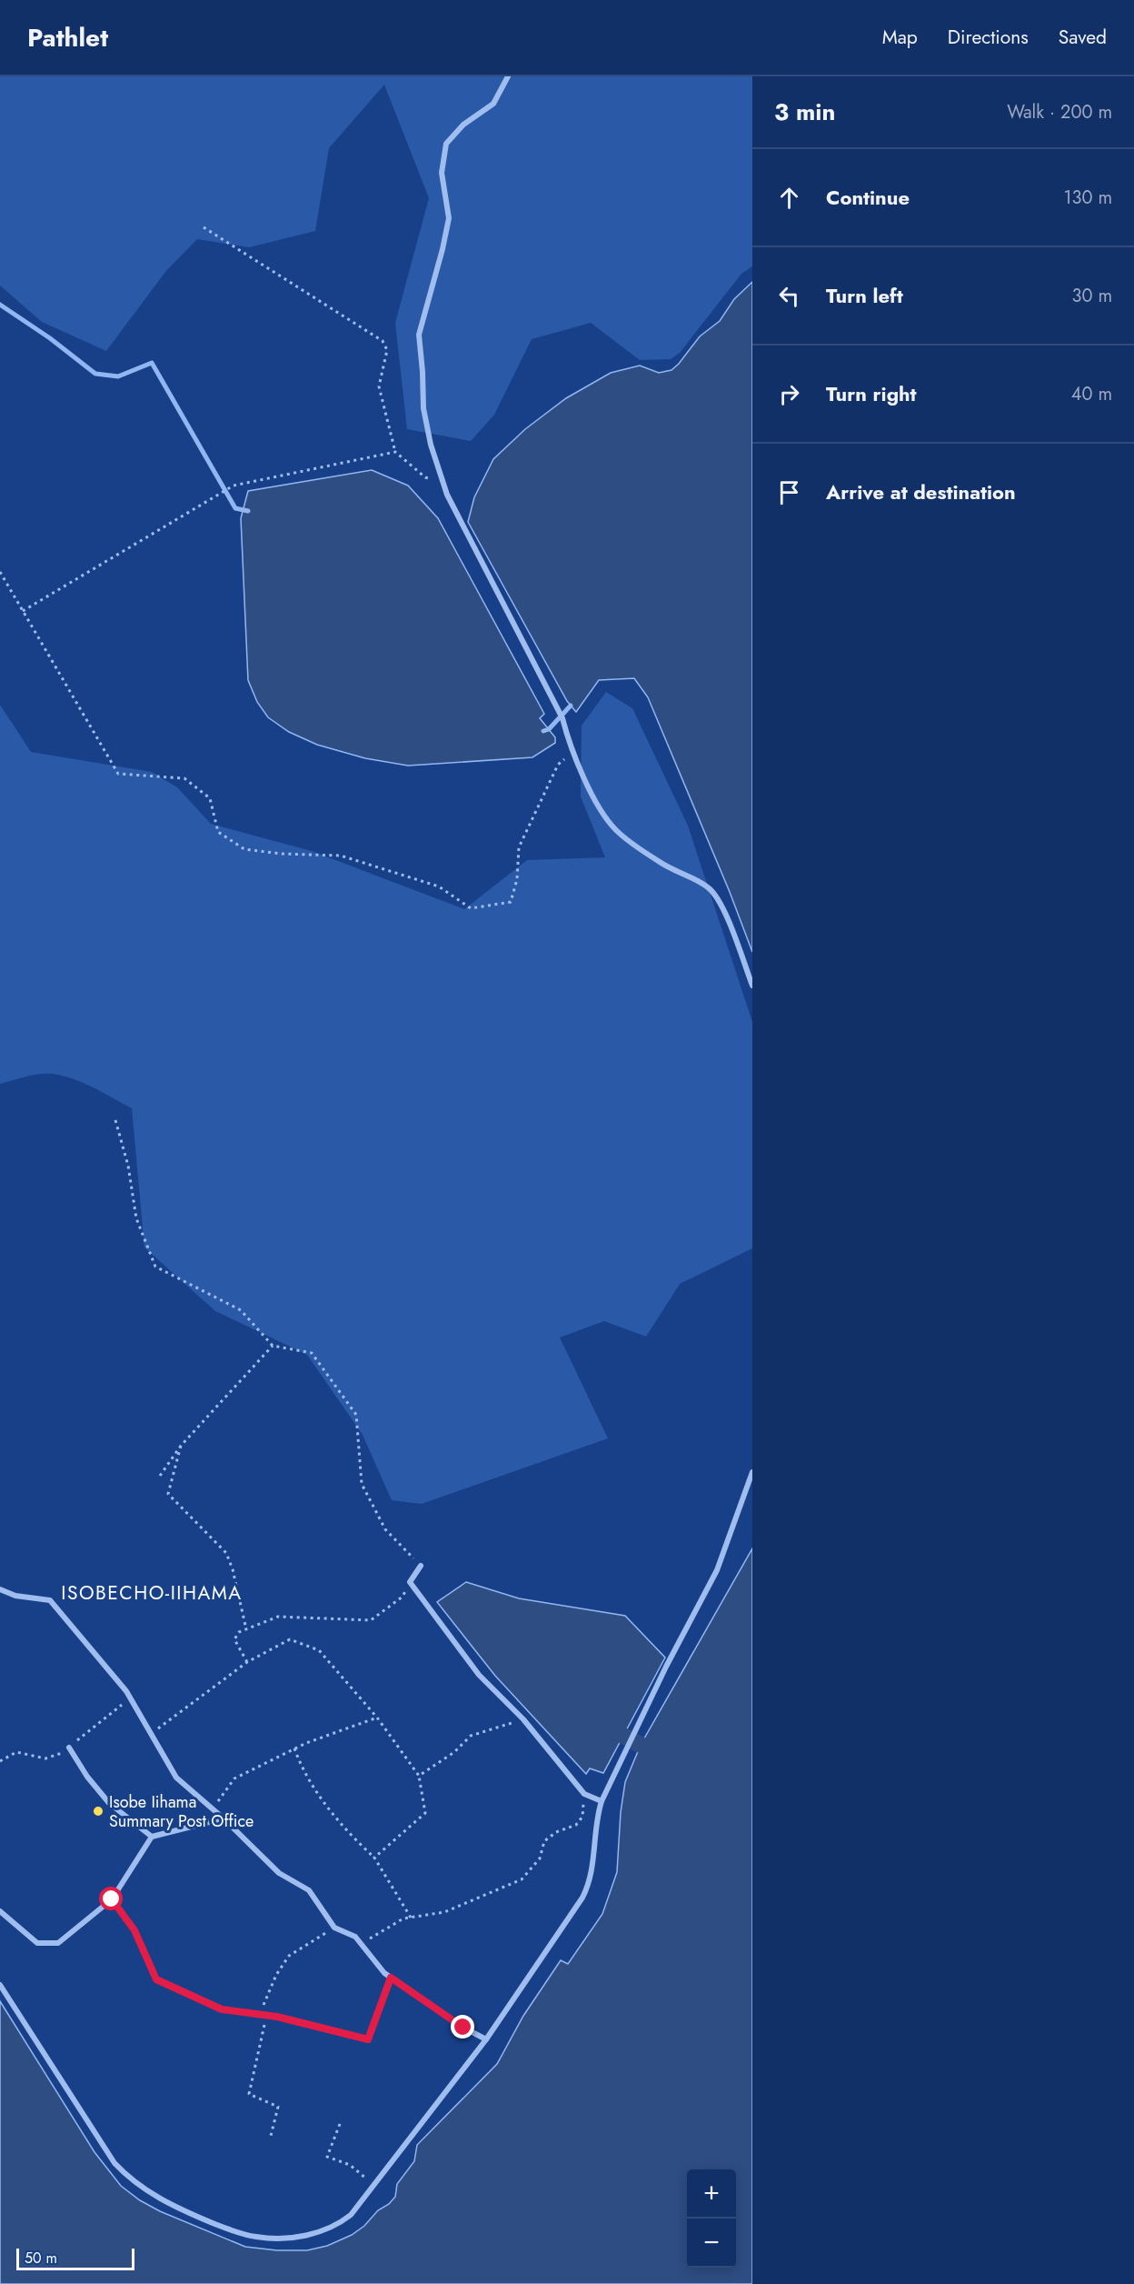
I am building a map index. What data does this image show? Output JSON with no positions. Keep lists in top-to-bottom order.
{
  "districts": ["ISOBECHO-IIHAMA"],
  "places": ["Isobe Iihama Summary Post Office"],
  "scale_bar": "50 m",
  "page": {
    "header": "Pathlet",
    "nav": ["Map", "Directions", "Saved"],
    "heading": ["3 min", "Walk · 200 m"],
    "list": [
      ["Continue", "130 m"],
      ["Turn left", "30 m"],
      ["Turn right", "40 m"],
      "Arrive at destination"
    ],
    "map_buttons": ["+", "−"],
    "scale": "50 m"
  }
}
